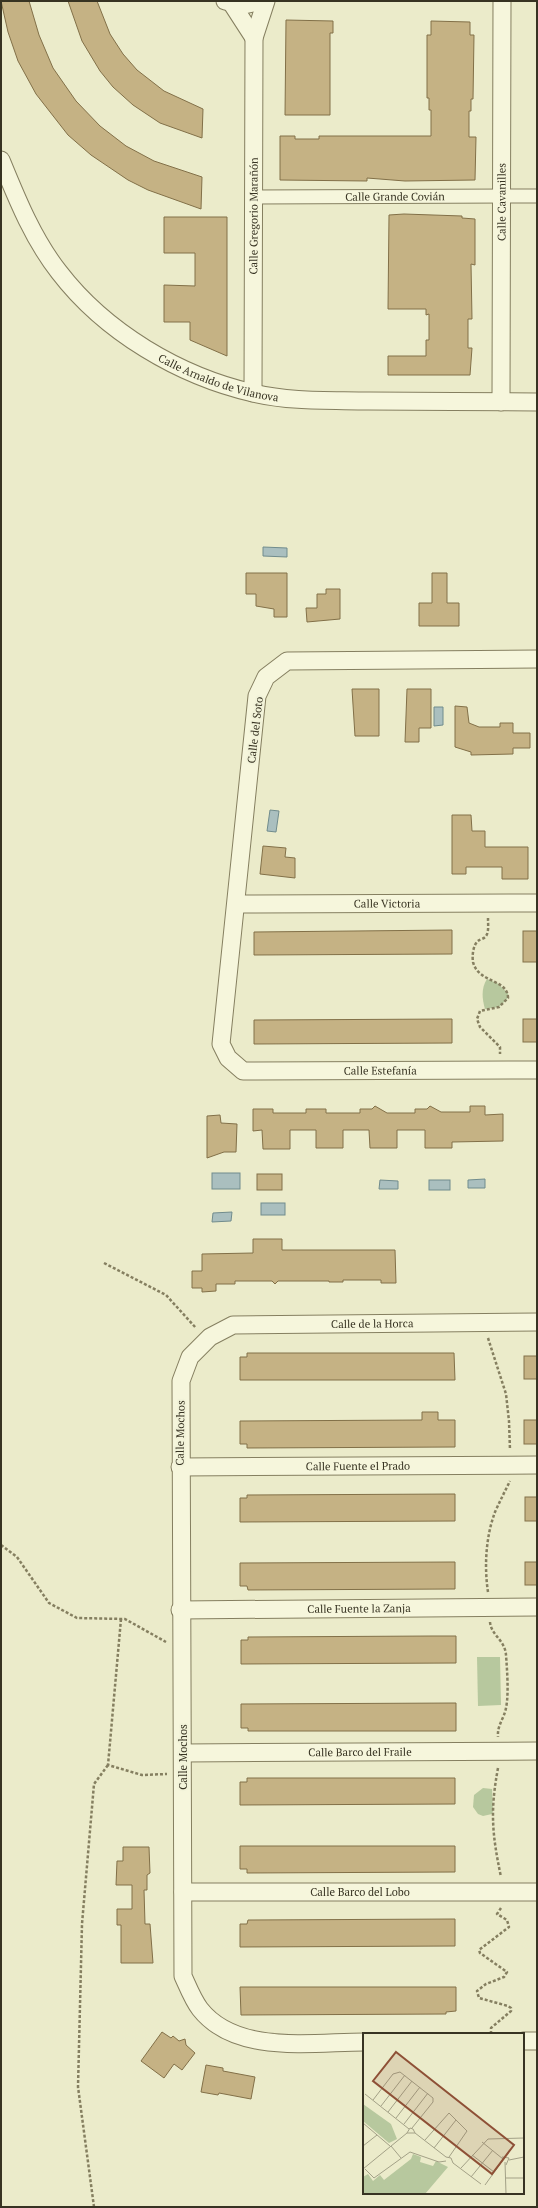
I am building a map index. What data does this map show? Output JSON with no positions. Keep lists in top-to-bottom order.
{
  "streets": {
    "street": [
      "Calle Grande Covián",
      "Calle Cavanilles",
      "Calle Gregorio Marañón",
      "Calle Arnaldo de Vilanova",
      "Calle del Soto",
      "Calle Victoria",
      "Calle Estefanía",
      "Calle de la Horca",
      "Calle Mochos",
      "Calle Fuente el Prado",
      "Calle Fuente la Zanja",
      "Calle Barco del Fraile",
      "Calle Barco del Lobo"
    ]
  },
  "crossings": [
    ["Calle Grande Covián", "Calle Cavanilles"],
    ["Calle Grande Covián", "Calle Gregorio Marañón"],
    ["Calle Cavanilles", "Calle Arnaldo de Vilanova"],
    ["Calle Gregorio Marañón", "Calle Arnaldo de Vilanova"],
    ["Calle del Soto", "Calle Victoria"],
    ["Calle del Soto", "Calle Estefanía"],
    ["Calle de la Horca", "Calle Mochos"],
    ["Calle Mochos", "Calle Fuente el Prado"],
    ["Calle Mochos", "Calle Fuente la Zanja"],
    ["Calle Mochos", "Calle Barco del Fraile"],
    ["Calle Mochos", "Calle Barco del Lobo"]
  ]
}
